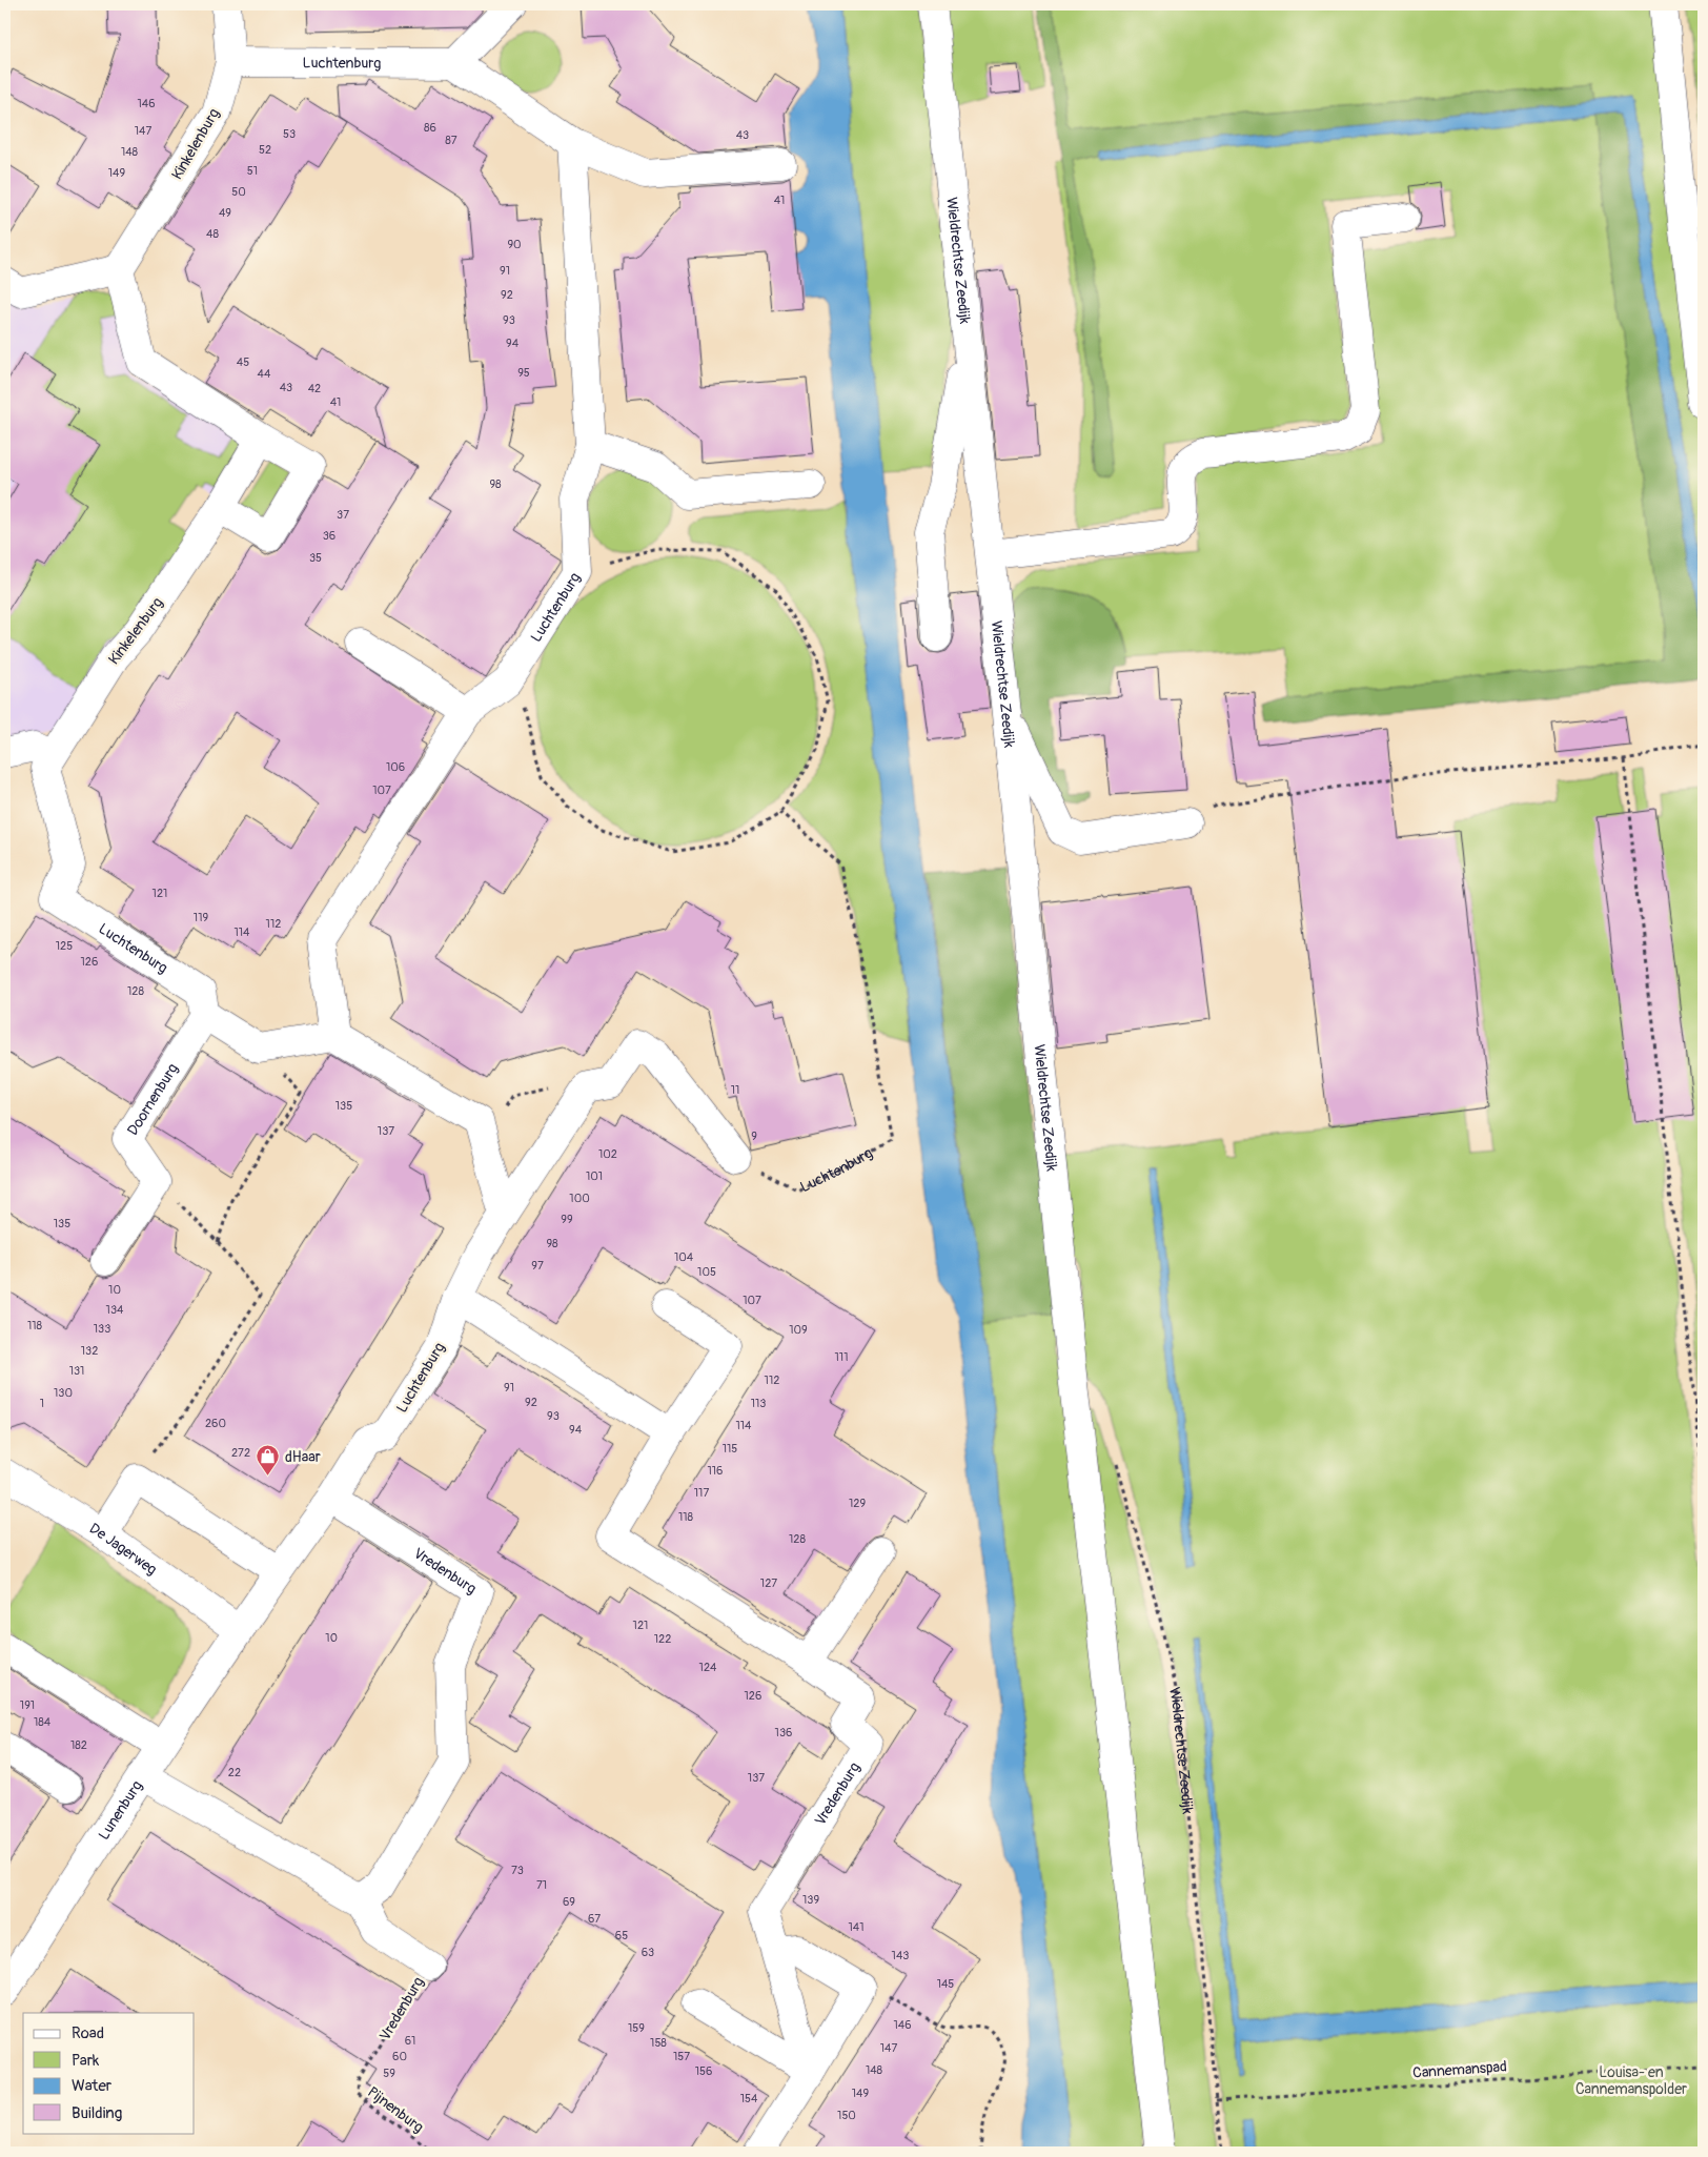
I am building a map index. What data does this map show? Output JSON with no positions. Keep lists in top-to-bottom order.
{
  "streets": {
    "street": [
      "Luchtenburg",
      "Kinkelenburg",
      "Wieldrechtse Zeedijk",
      "Doornenburg",
      "De Jagerweg",
      "Vredenburg",
      "Lunenburg"
    ],
    "path": ["Cannemanspad", "Pijnenburg"]
  },
  "crossings": [
    ["Luchtenburg", "Kinkelenburg"],
    ["Luchtenburg", "Doornenburg"],
    ["Luchtenburg", "Vredenburg"],
    ["Wieldrechtse Zeedijk", "Cannemanspad"],
    ["De Jagerweg", "Lunenburg"],
    ["Vredenburg", "Pijnenburg"]
  ],
  "parks": ["Louisa- en Cannemanspolder"],
  "places": {
    "shop": ["dHaar"]
  },
  "house_numbers": [
    "146",
    "86",
    "147",
    "53",
    "43",
    "87",
    "52",
    "148",
    "51",
    "149",
    "50",
    "41",
    "49",
    "48",
    "90",
    "91",
    "92",
    "93",
    "94",
    "45",
    "95",
    "44",
    "43",
    "42",
    "41",
    "98",
    "37",
    "36",
    "35",
    "106",
    "107",
    "121",
    "119",
    "112",
    "114",
    "125",
    "126",
    "128",
    "11",
    "135",
    "137",
    "9",
    "102",
    "101",
    "100",
    "99",
    "135",
    "98",
    "104",
    "97",
    "105",
    "10",
    "107",
    "134",
    "118",
    "133",
    "109",
    "132",
    "111",
    "131",
    "112",
    "91",
    "130",
    "92",
    "1",
    "113",
    "93",
    "260",
    "114",
    "94",
    "115",
    "272",
    "116",
    "117",
    "129",
    "118",
    "128",
    "127",
    "121",
    "1O",
    "122",
    "124",
    "126",
    "191",
    "184",
    "136",
    "182",
    "22",
    "137",
    "73",
    "71",
    "139",
    "69",
    "67",
    "141",
    "65",
    "63",
    "143",
    "145",
    "146",
    "159",
    "61",
    "158",
    "147",
    "60",
    "157",
    "148",
    "156",
    "59",
    "149",
    "154",
    "150"
  ],
  "legend": [
    "Road",
    "Park",
    "Water",
    "Building"
  ]
}
